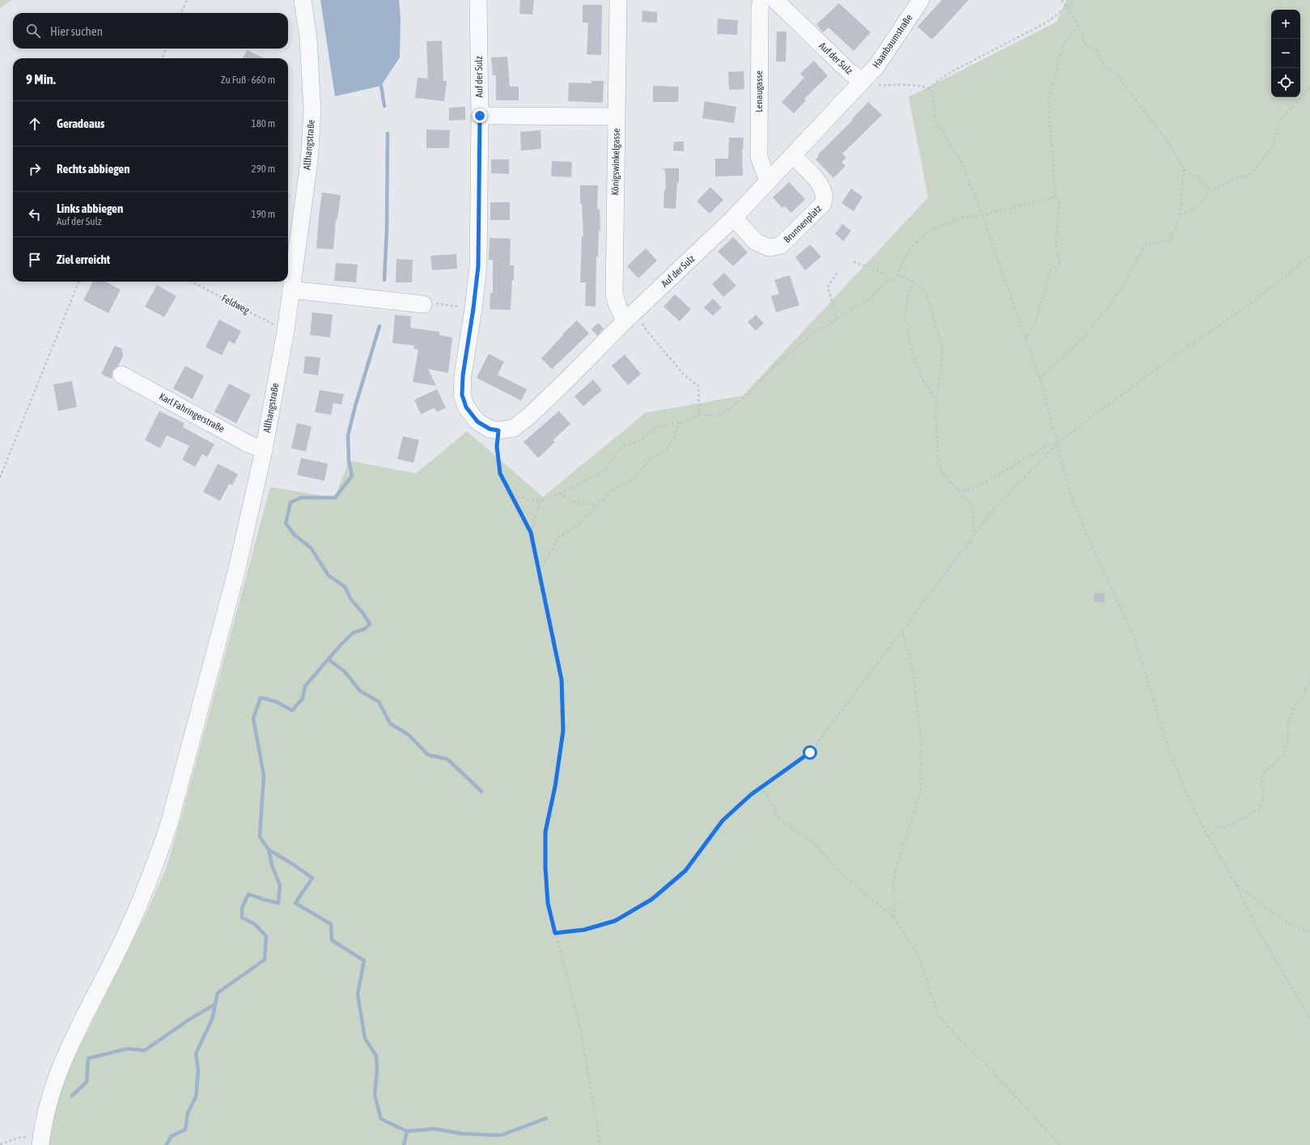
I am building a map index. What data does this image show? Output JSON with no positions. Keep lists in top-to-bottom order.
{
  "streets": {
    "street": [
      "Haanbaumstraße",
      "Auf der Sulz",
      "Lenaugasse",
      "Allhangstraße",
      "Königswinkelgasse",
      "Brunnenplatz",
      "Karl Fahringerstraße"
    ],
    "path": ["Feldweg"]
  },
  "crossings": [
    ["Haanbaumstraße", "Auf der Sulz"],
    ["Auf der Sulz", "Lenaugasse"],
    ["Auf der Sulz", "Königswinkelgasse"],
    ["Auf der Sulz", "Brunnenplatz"],
    ["Allhangstraße", "Feldweg"],
    ["Allhangstraße", "Karl Fahringerstraße"]
  ],
  "page": {
    "map_buttons": ["+", "−"],
    "search": "Hier suchen",
    "heading": ["9 Min.", "Zu Fuß · 660 m"],
    "list": [
      ["Geradeaus", "180 m"],
      ["Rechts abbiegen", "290 m"],
      ["Links abbiegen", "Auf der Sulz", "190 m"],
      "Ziel erreicht"
    ]
  }
}
